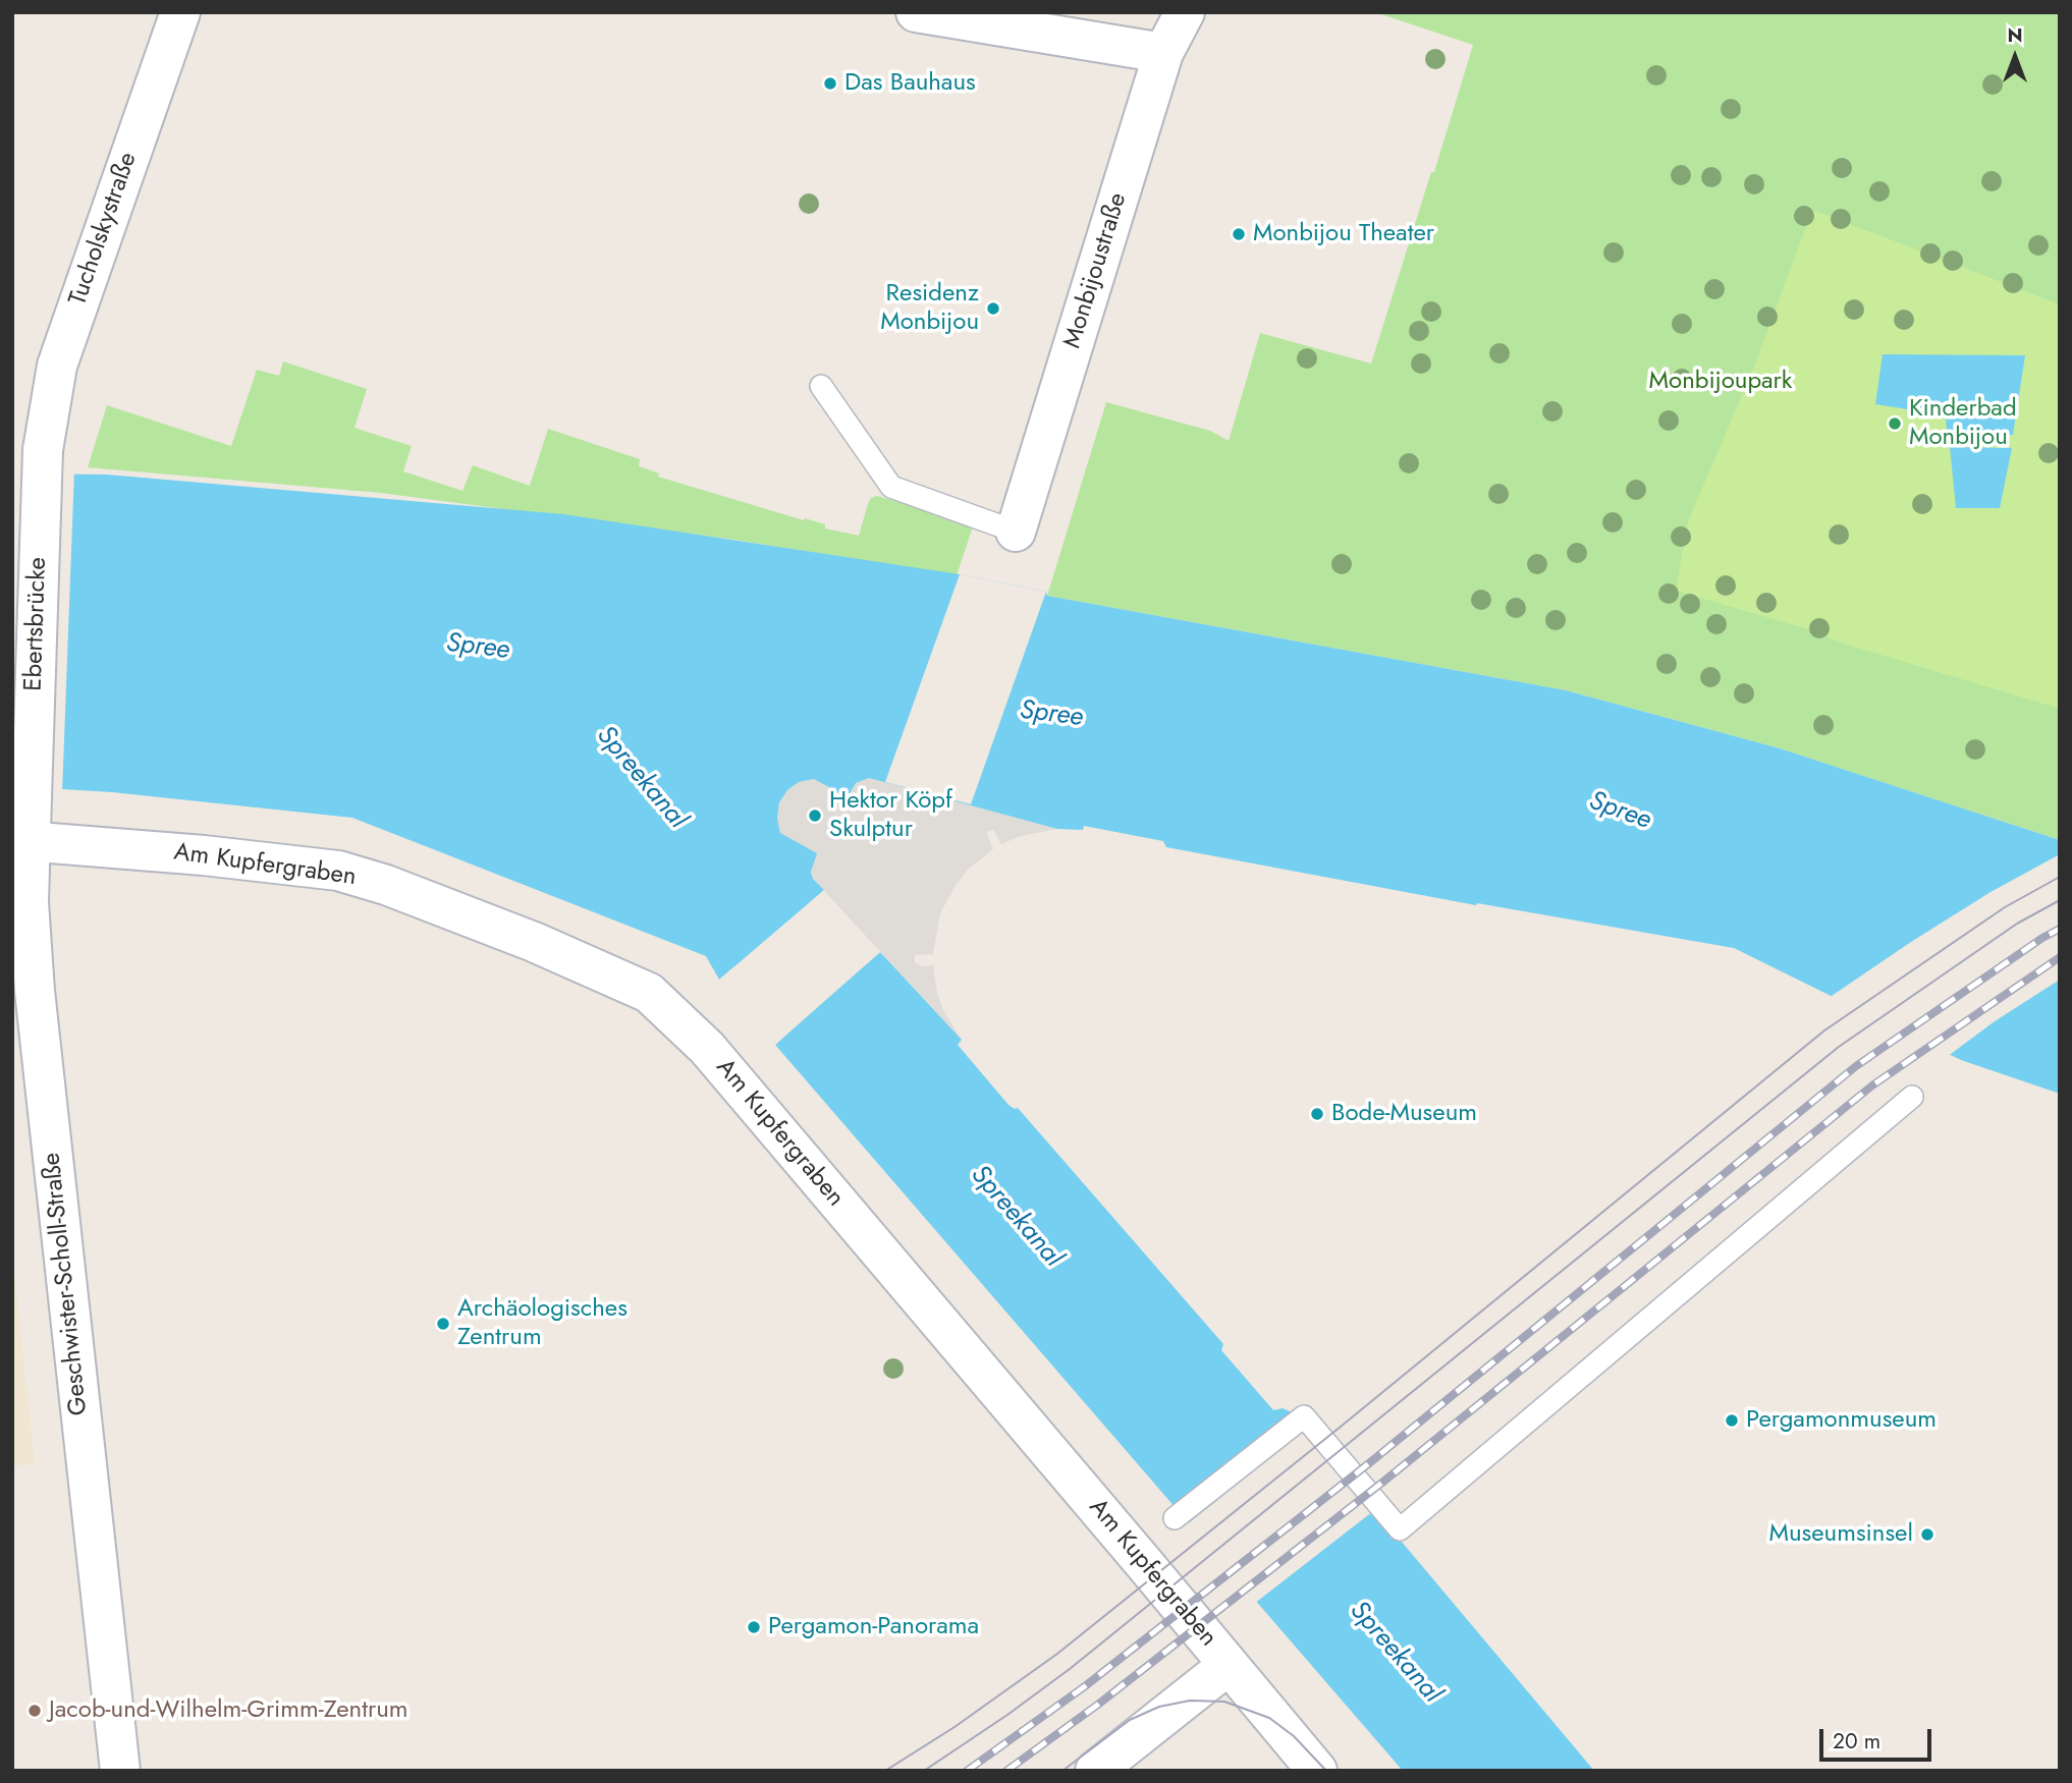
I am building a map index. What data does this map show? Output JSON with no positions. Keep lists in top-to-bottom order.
{
  "streets": {
    "street": [
      "Tucholskystraße",
      "Monbijoustraße",
      "Ebertsbrücke",
      "Am Kupfergraben",
      "Geschwister-Scholl-Straße"
    ]
  },
  "crossings": [
    ["Tucholskystraße", "Ebertsbrücke"],
    ["Ebertsbrücke", "Geschwister-Scholl-Straße"],
    ["Am Kupfergraben", "Geschwister-Scholl-Straße"]
  ],
  "water": ["Spree", "Spreekanal"],
  "parks": ["Monbijoupark"],
  "places": [
    "Das Bauhaus",
    "Monbijou Theater",
    "Residenz Monbijou",
    "Kinderbad Monbijou",
    "Hektor Köpf Skulptur",
    "Bode-Museum",
    "Archäologisches Zentrum",
    "Pergamonmuseum",
    "Museumsinsel",
    "Pergamon-Panorama",
    "Jacob-und-Wilhelm-Grimm-Zentrum"
  ],
  "scale_bar": "20 m",
  "north": "top"
}
